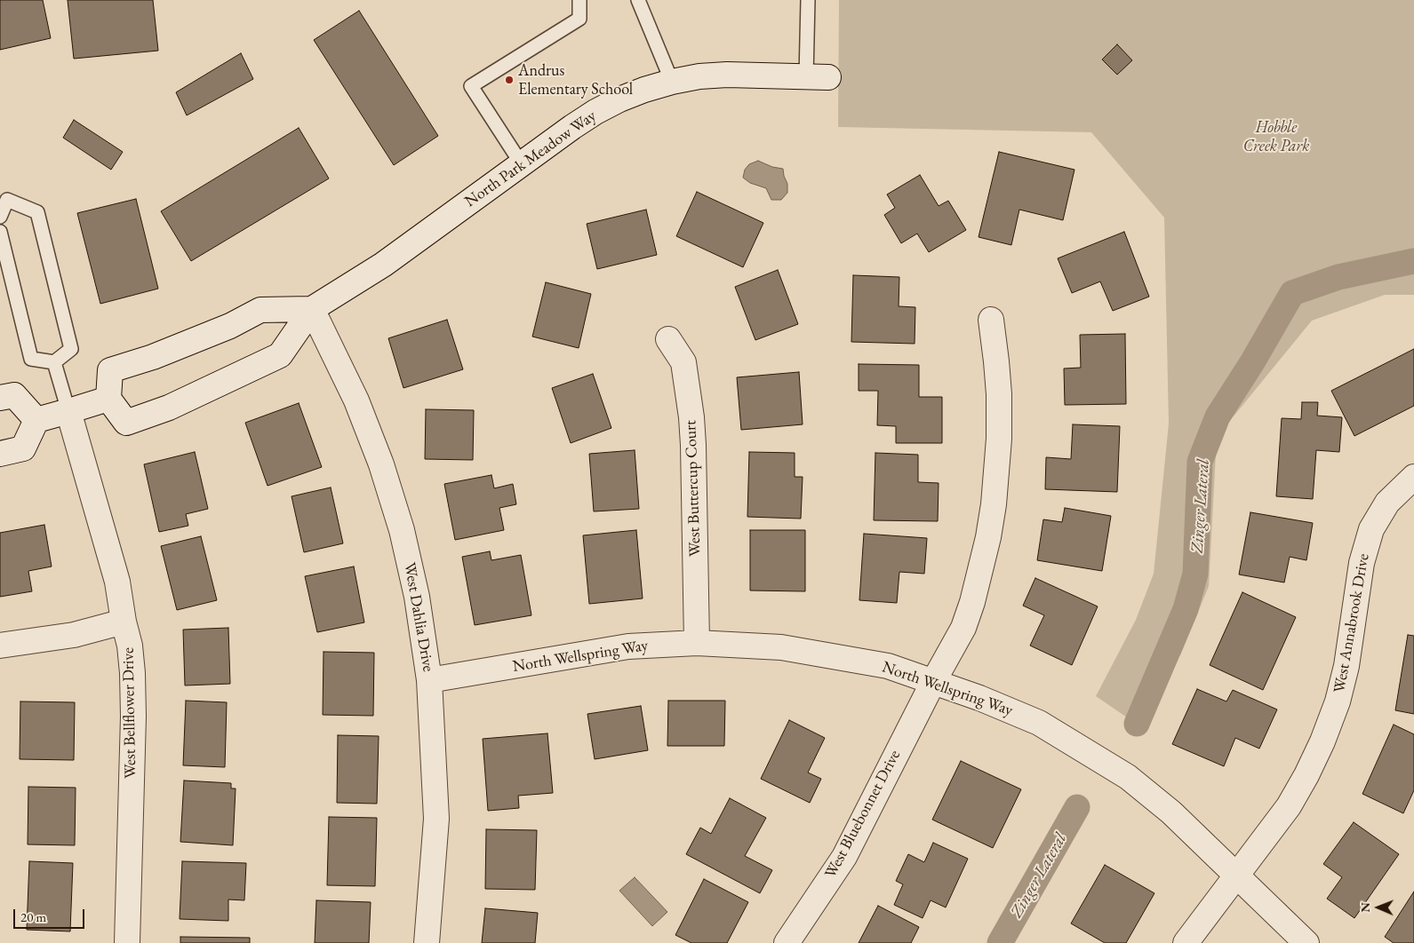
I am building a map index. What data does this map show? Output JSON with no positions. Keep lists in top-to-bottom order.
{
  "streets": {
    "street": [
      "North Park Meadow Way",
      "West Buttercup Court",
      "West Dahlia Drive",
      "West Annabrook Drive",
      "North Wellspring Way",
      "West Bellflower Drive",
      "West Bluebonnet Drive"
    ]
  },
  "crossings": [
    ["North Park Meadow Way", "West Dahlia Drive"],
    ["West Buttercup Court", "North Wellspring Way"],
    ["West Dahlia Drive", "North Wellspring Way"],
    ["West Annabrook Drive", "North Wellspring Way"],
    ["North Wellspring Way", "West Bluebonnet Drive"]
  ],
  "water": ["Zinger Lateral"],
  "parks": ["Hobble Creek Park"],
  "places": ["Andrus Elementary School"],
  "scale_bar": "20 m",
  "north": "left"
}
